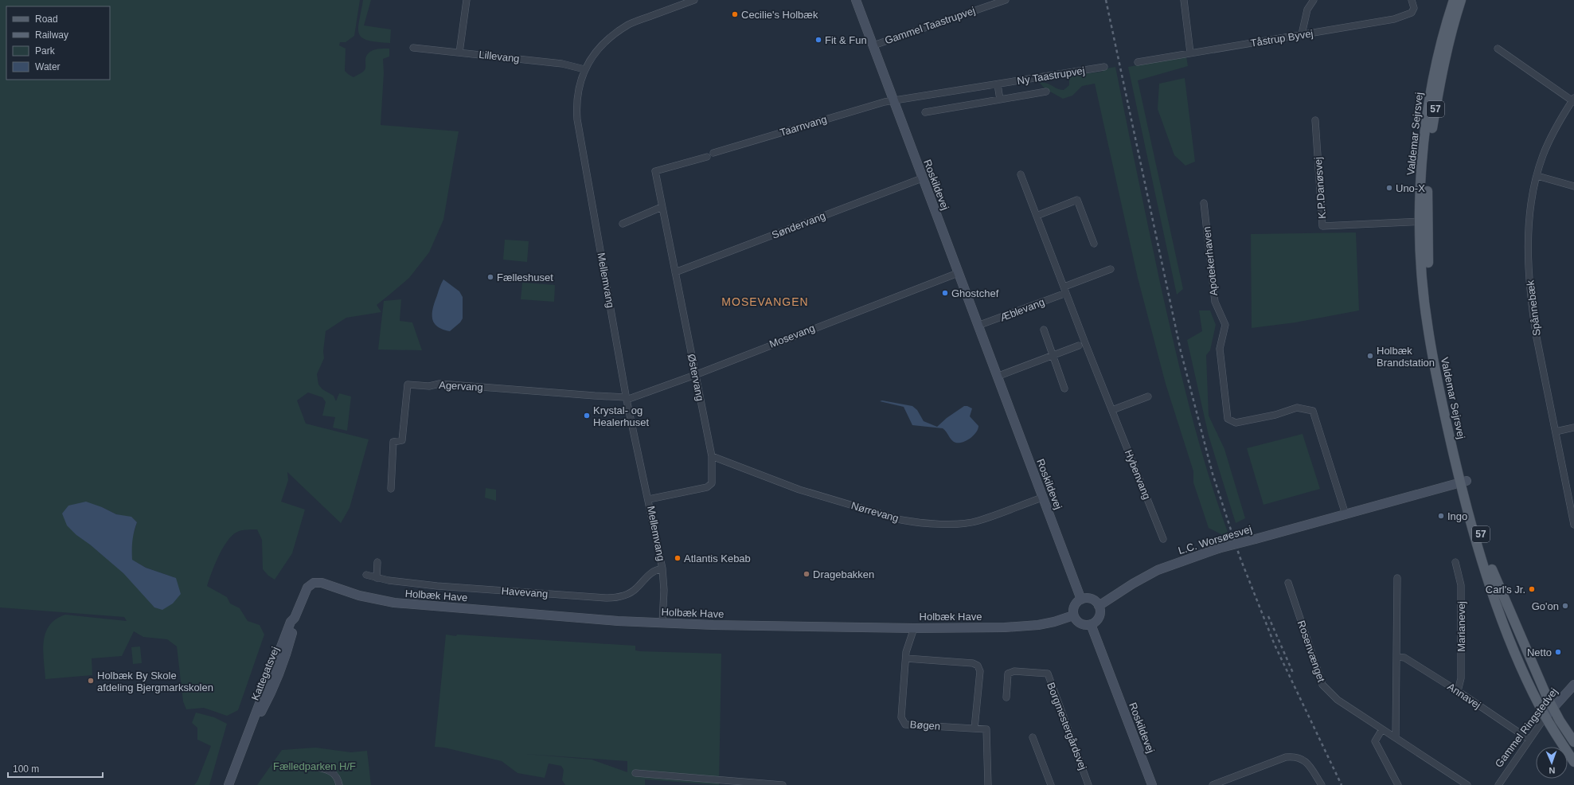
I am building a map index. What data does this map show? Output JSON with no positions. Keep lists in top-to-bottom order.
{
  "streets": {
    "main road": ["57", "Valdemar Sejrsvej"],
    "street": [
      "Gammel Taastrupvej",
      "Tåstrup Byvej",
      "Lillevang",
      "Ny Taastrupvej",
      "Taarnvang",
      "Roskildevej",
      "K.P.Danøsvej",
      "Søndervang",
      "Apotekerhaven",
      "Mellemvang",
      "Spånnebæk",
      "Æblevang",
      "Mosevang",
      "Østervang",
      "Agervang",
      "Hybenvang",
      "Nørrevang",
      "L.C. Worsøesvej",
      "Havevang",
      "Holbæk Have",
      "Marianevej",
      "Rosenvænget",
      "Kattegatsvej",
      "Annavej",
      "Bøgen",
      "Borgmestergårdsvej",
      "Gammel Ringstedvej"
    ]
  },
  "crossings": [
    ["Gammel Taastrupvej", "Roskildevej"],
    ["Lillevang", "Mellemvang"],
    ["Ny Taastrupvej", "Taarnvang"],
    ["Ny Taastrupvej", "Roskildevej"],
    ["Taarnvang", "Roskildevej"],
    ["Valdemar Sejrsvej", "K.P.Danøsvej"],
    ["Valdemar Sejrsvej", "L.C. Worsøesvej"],
    ["Valdemar Sejrsvej", "Gammel Ringstedvej"],
    ["Roskildevej", "Søndervang"],
    ["Roskildevej", "Æblevang"],
    ["Roskildevej", "Mosevang"],
    ["Roskildevej", "Nørrevang"],
    ["Roskildevej", "L.C. Worsøesvej"],
    ["Roskildevej", "Holbæk Have"],
    ["Søndervang", "Østervang"],
    ["Apotekerhaven", "L.C. Worsøesvej"],
    ["Mellemvang", "Mosevang"],
    ["Mellemvang", "Østervang"],
    ["Mellemvang", "Agervang"],
    ["Mellemvang", "Havevang"],
    ["Mellemvang", "Holbæk Have"],
    ["Æblevang", "Hybenvang"],
    ["Mosevang", "Østervang"],
    ["Mosevang", "Agervang"],
    ["Østervang", "Nørrevang"],
    ["L.C. Worsøesvej", "Holbæk Have"],
    ["Holbæk Have", "Kattegatsvej"],
    ["Holbæk Have", "Bøgen"],
    ["Marianevej", "Annavej"],
    ["Annavej", "Gammel Ringstedvej"]
  ],
  "districts": ["MOSEVANGEN"],
  "parks": ["Fælledparken H/F"],
  "places": [
    "Cecilie's Holbæk",
    "Fit & Fun",
    "Uno-X",
    "Fælleshuset",
    "Ghostchef",
    "Holbæk Brandstation",
    "Krystal- og Healerhuset",
    "Ingo",
    "Atlantis Kebab",
    "Dragebakken",
    "Carl's Jr.",
    "Go'on",
    "Netto",
    "Holbæk By Skole afdeling Bjergmarkskolen"
  ],
  "legend": [
    "Road",
    "Railway",
    "Park",
    "Water"
  ],
  "scale_bar": "100 m",
  "north": "bottom"
}
